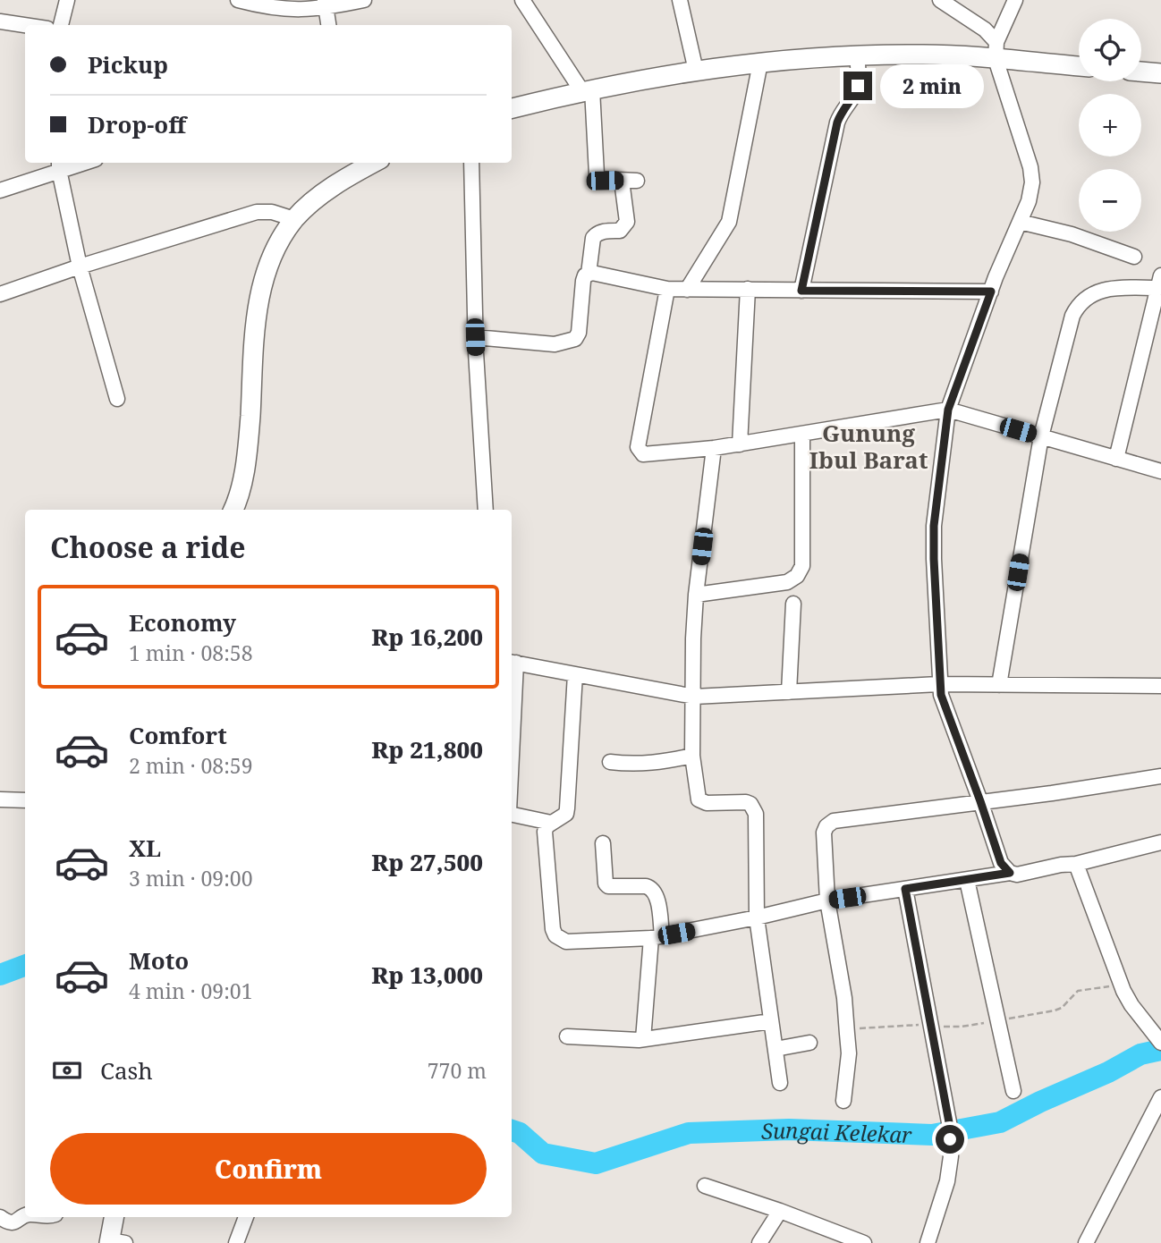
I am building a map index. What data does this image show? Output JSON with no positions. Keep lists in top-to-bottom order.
{
  "districts": ["Gunung Ibul Barat"],
  "water": ["Sungai Kelekar"],
  "page": {
    "map_buttons": ["+", "−"],
    "banner": ["Pickup", "Drop-off"],
    "bubble": "2 min",
    "heading": "Choose a ride",
    "list": [
      {
        "name": "Economy",
        "note": "1 min · 08:58",
        "value": "Rp 16,200"
      },
      {
        "name": "Comfort",
        "note": "2 min · 08:59",
        "value": "Rp 21,800"
      },
      {
        "name": "XL",
        "note": "3 min · 09:00",
        "value": "Rp 27,500"
      },
      {
        "name": "Moto",
        "note": "4 min · 09:01",
        "value": "Rp 13,000"
      }
    ],
    "pay": ["Cash", "770 m"],
    "buttons": "Confirm"
  }
}
